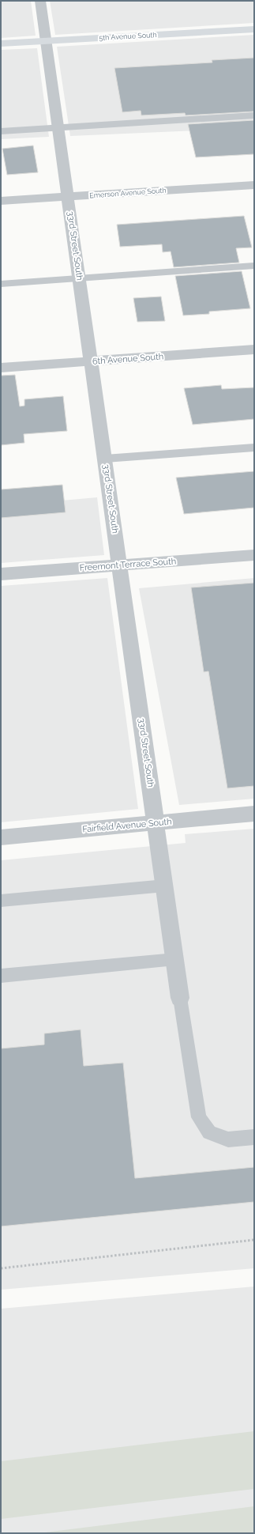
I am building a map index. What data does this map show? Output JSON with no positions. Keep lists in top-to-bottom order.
{
  "streets": {
    "street": [
      "5th Avenue South",
      "Emerson Avenue South",
      "33rd Street South",
      "6th Avenue South",
      "Freemont Terrace South",
      "Fairfield Avenue South"
    ]
  },
  "crossings": [
    ["5th Avenue South", "33rd Street South"],
    ["Emerson Avenue South", "33rd Street South"],
    ["33rd Street South", "6th Avenue South"],
    ["33rd Street South", "Freemont Terrace South"],
    ["33rd Street South", "Fairfield Avenue South"]
  ]
}
